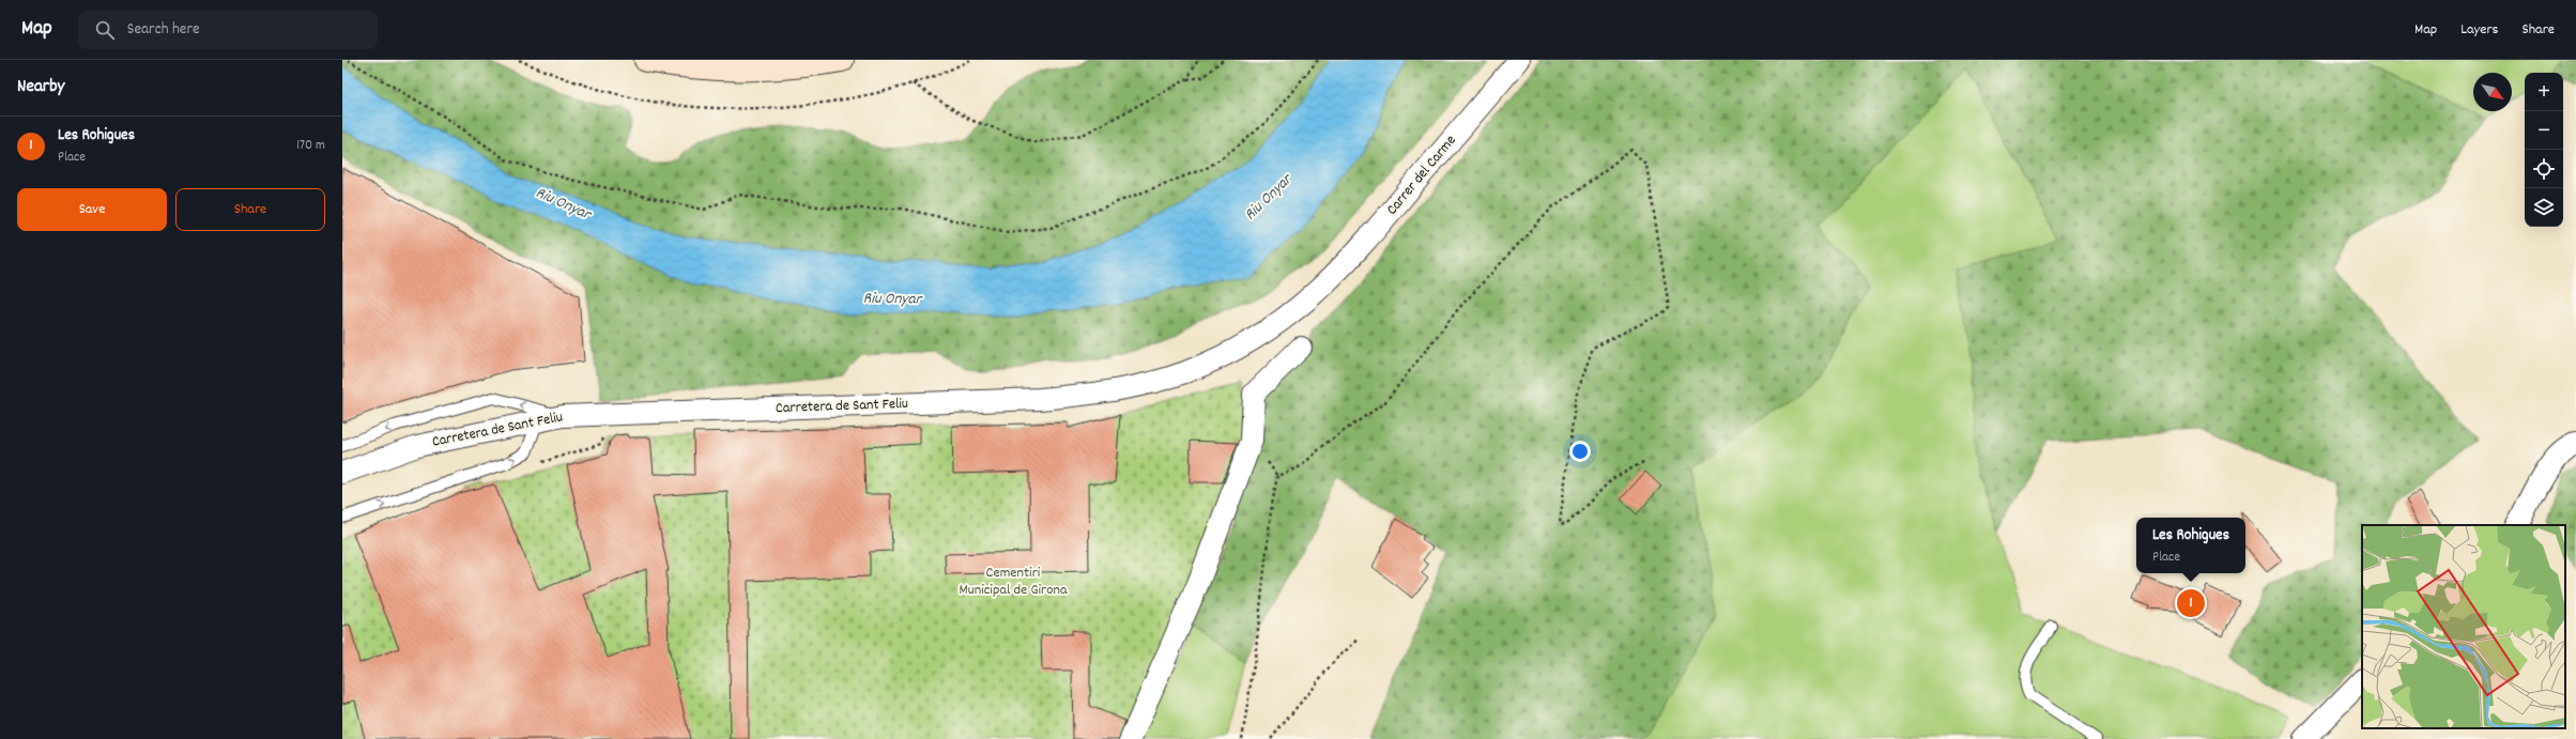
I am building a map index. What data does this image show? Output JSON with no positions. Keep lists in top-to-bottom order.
{
  "streets": {
    "street": ["Carrer del Carme", "Carretera de Sant Feliu"]
  },
  "crossings": [
    ["Carrer del Carme", "Carretera de Sant Feliu"]
  ],
  "water": ["Riu Onyar"],
  "parks": ["Cementiri Municipal de Girona"],
  "north": "bottom right",
  "page": {
    "header": "Map",
    "search": "Search here",
    "nav": ["Map", "Layers", "Share"],
    "heading": "Nearby",
    "map_buttons": ["+", "−"],
    "list": [
      {
        "mark": "1",
        "name": "Les Rohigues",
        "note": "Place",
        "value": "170 m"
      }
    ],
    "buttons": ["Save", "Share"],
    "popup": ["Les Rohigues", "Place"],
    "pins": "1"
  }
}
